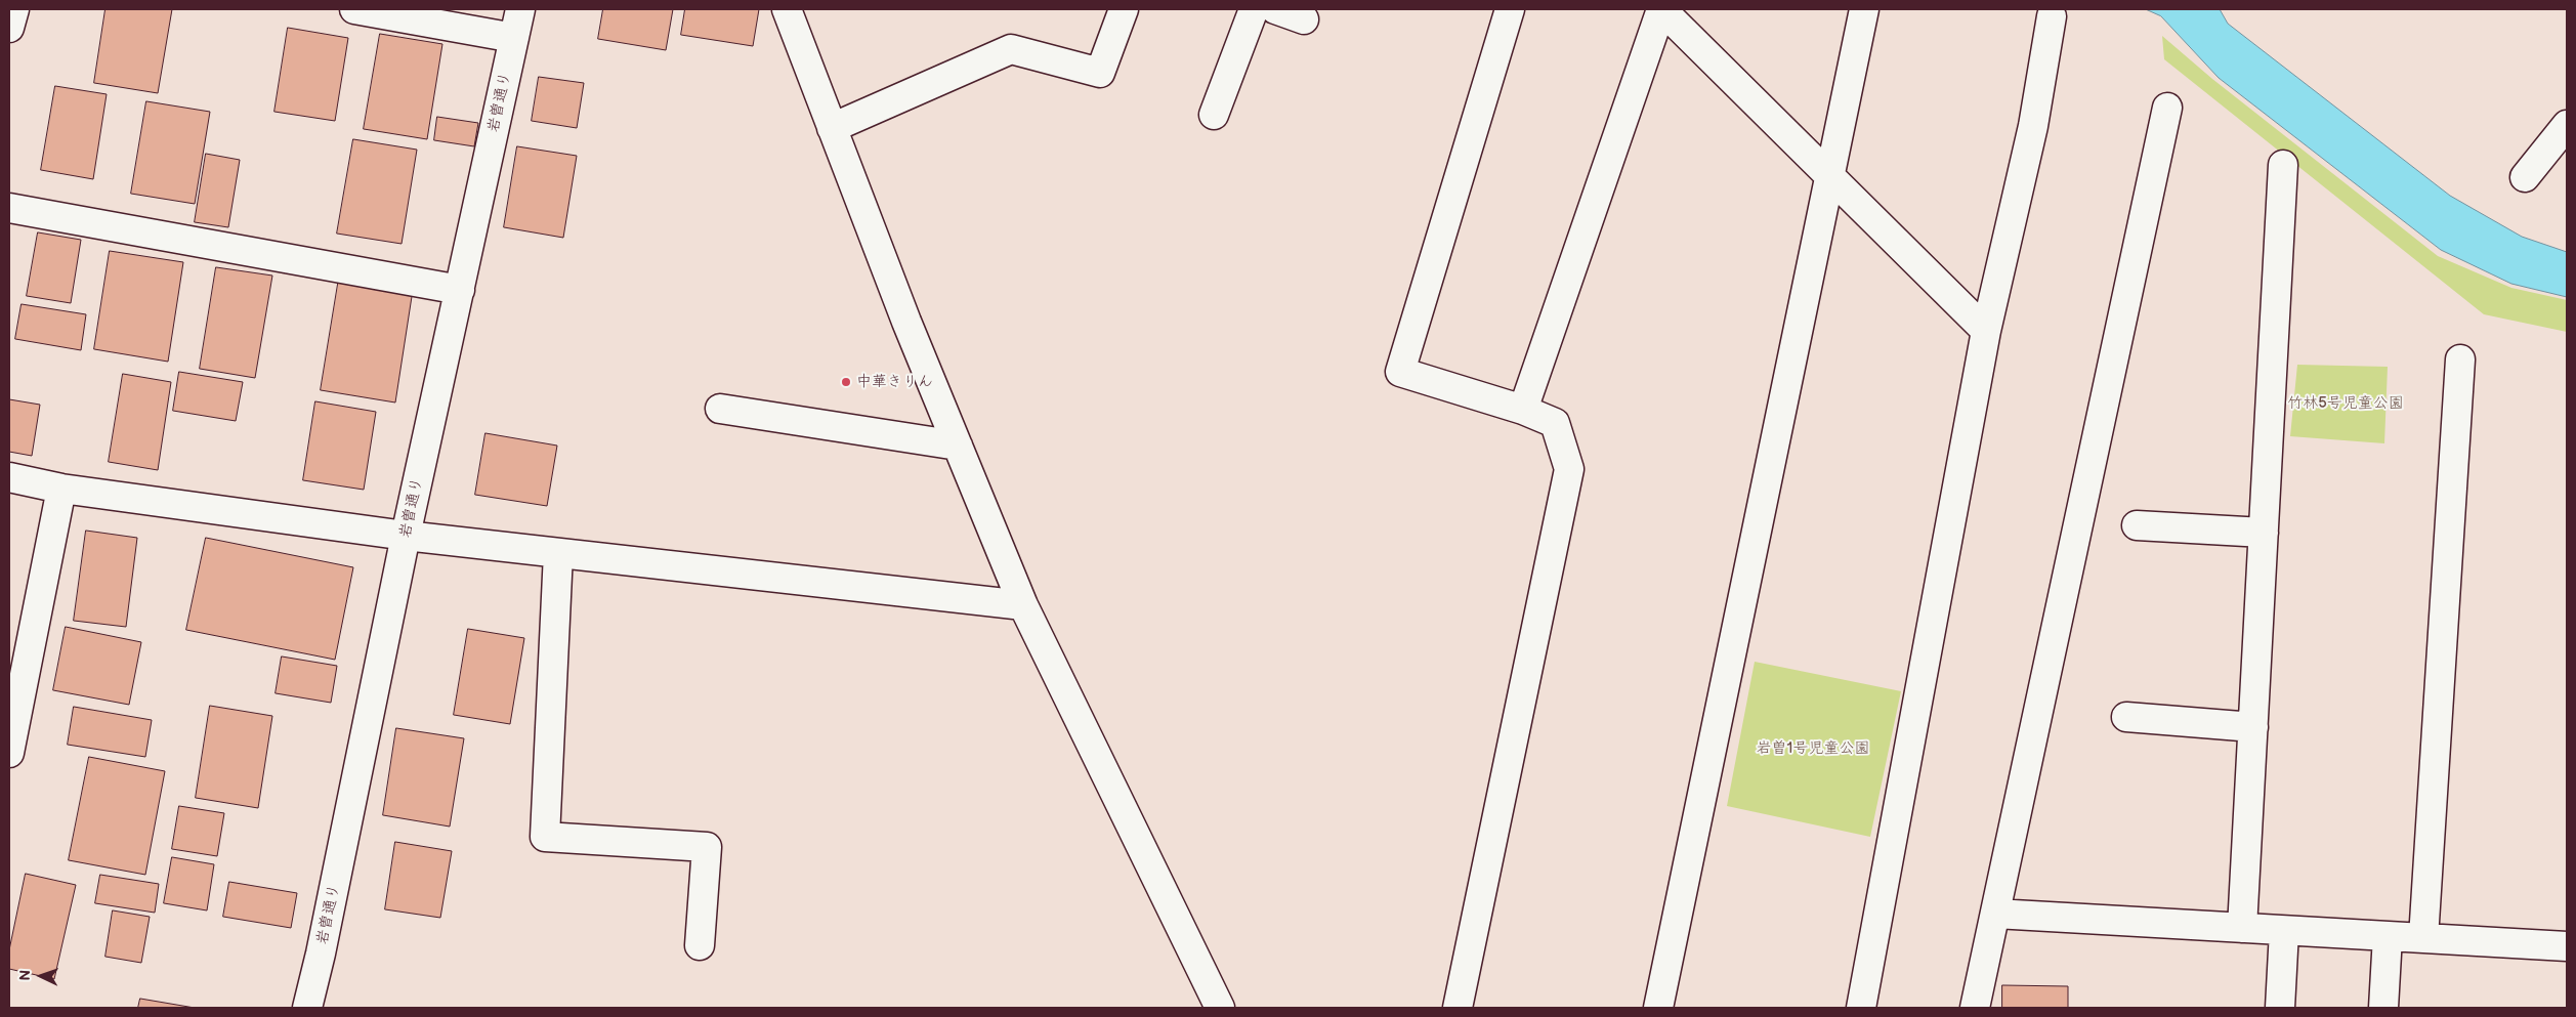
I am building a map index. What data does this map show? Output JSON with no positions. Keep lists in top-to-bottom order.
{
  "streets": {
    "street": ["岩曽通り"]
  },
  "parks": ["竹林5号児童公園", "岩曽1号児童公園"],
  "places": ["中華きりん"],
  "north": "left"
}
